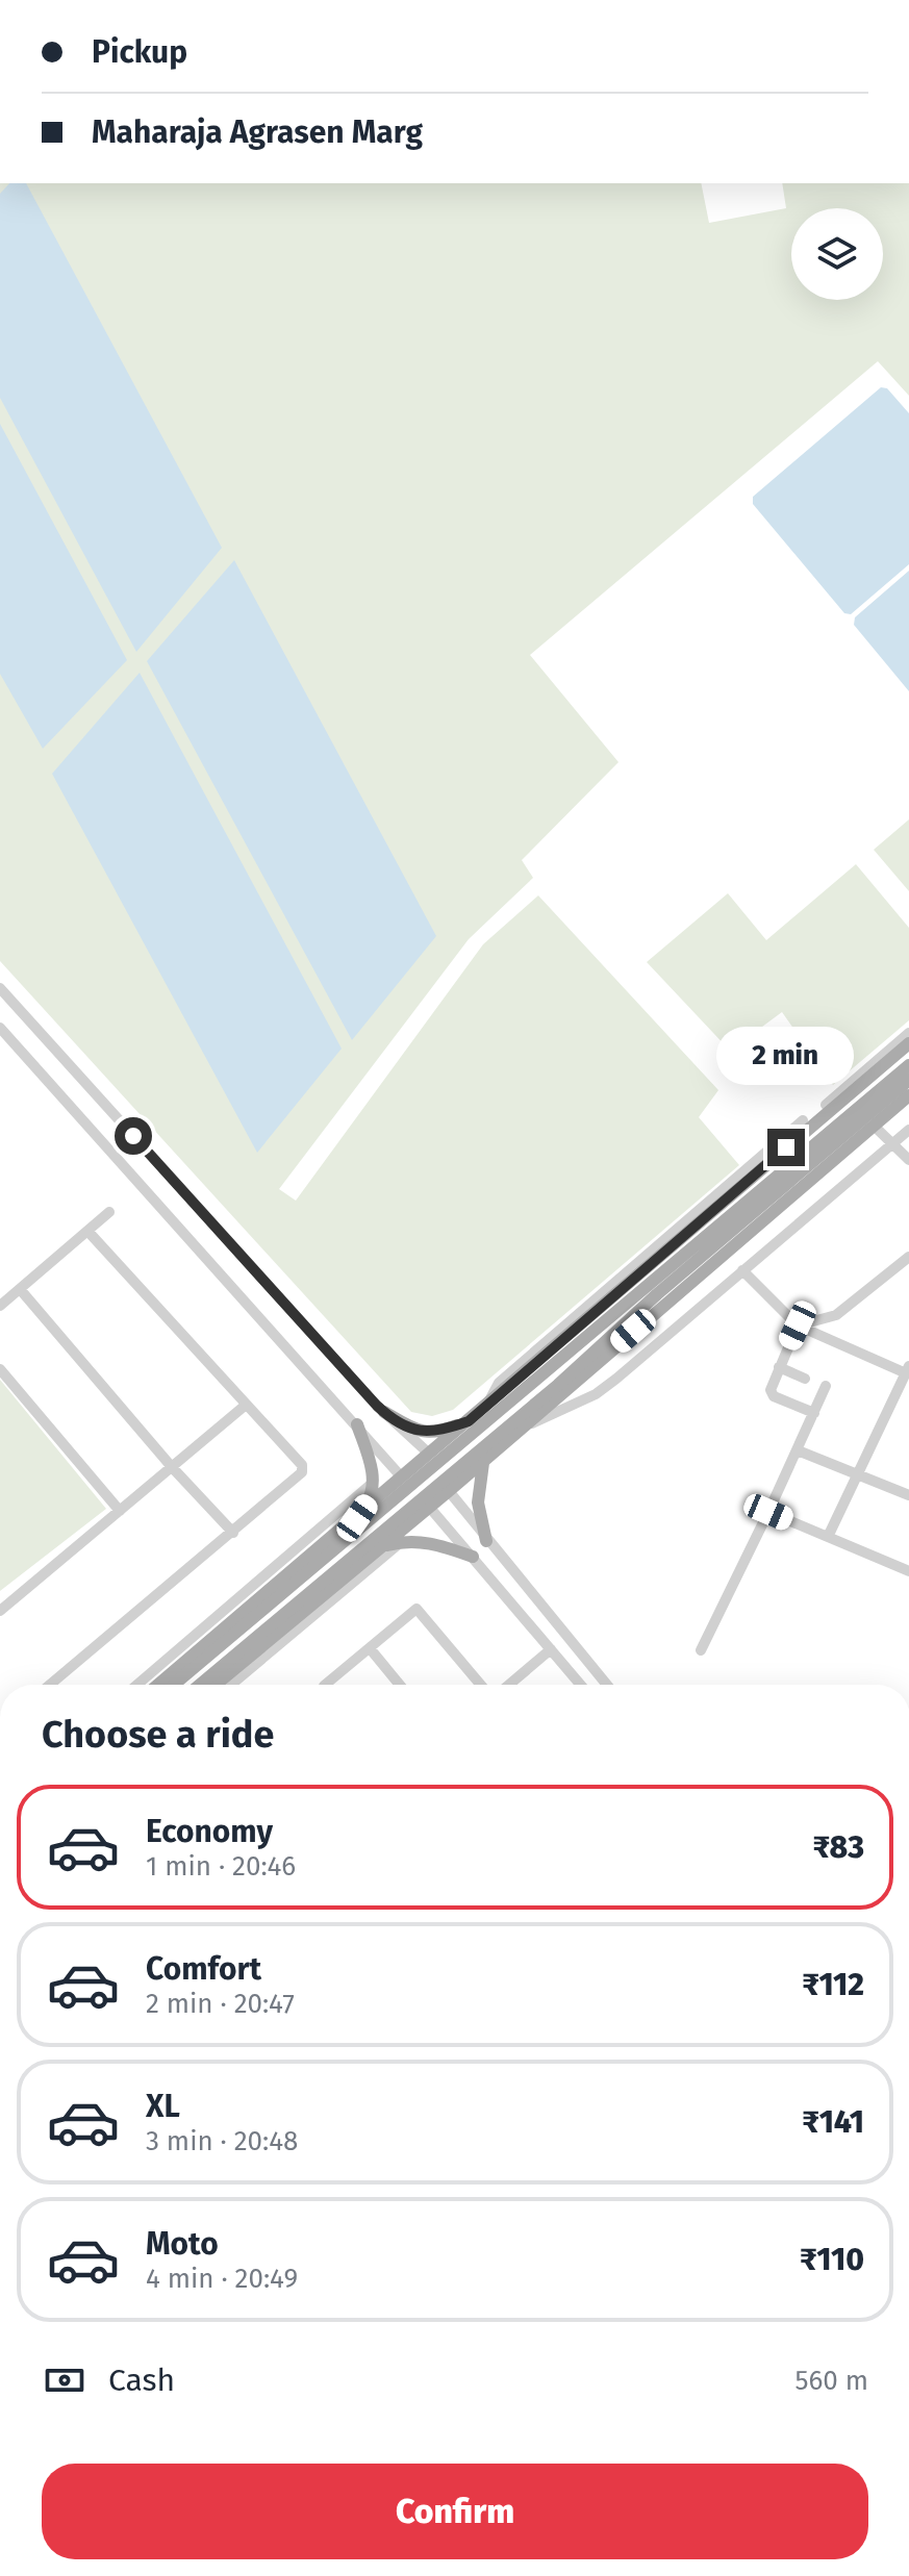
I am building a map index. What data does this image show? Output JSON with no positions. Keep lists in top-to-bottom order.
{
  "page": {
    "banner": ["Pickup", "Maharaja Agrasen Marg"],
    "bubble": "2 min",
    "heading": "Choose a ride",
    "list": [
      {
        "name": "Economy",
        "note": "1 min · 20:46",
        "value": "₹83"
      },
      {
        "name": "Comfort",
        "note": "2 min · 20:47",
        "value": "₹112"
      },
      {
        "name": "XL",
        "note": "3 min · 20:48",
        "value": "₹141"
      },
      {
        "name": "Moto",
        "note": "4 min · 20:49",
        "value": "₹110"
      }
    ],
    "pay": ["Cash", "560 m"],
    "buttons": "Confirm"
  }
}
